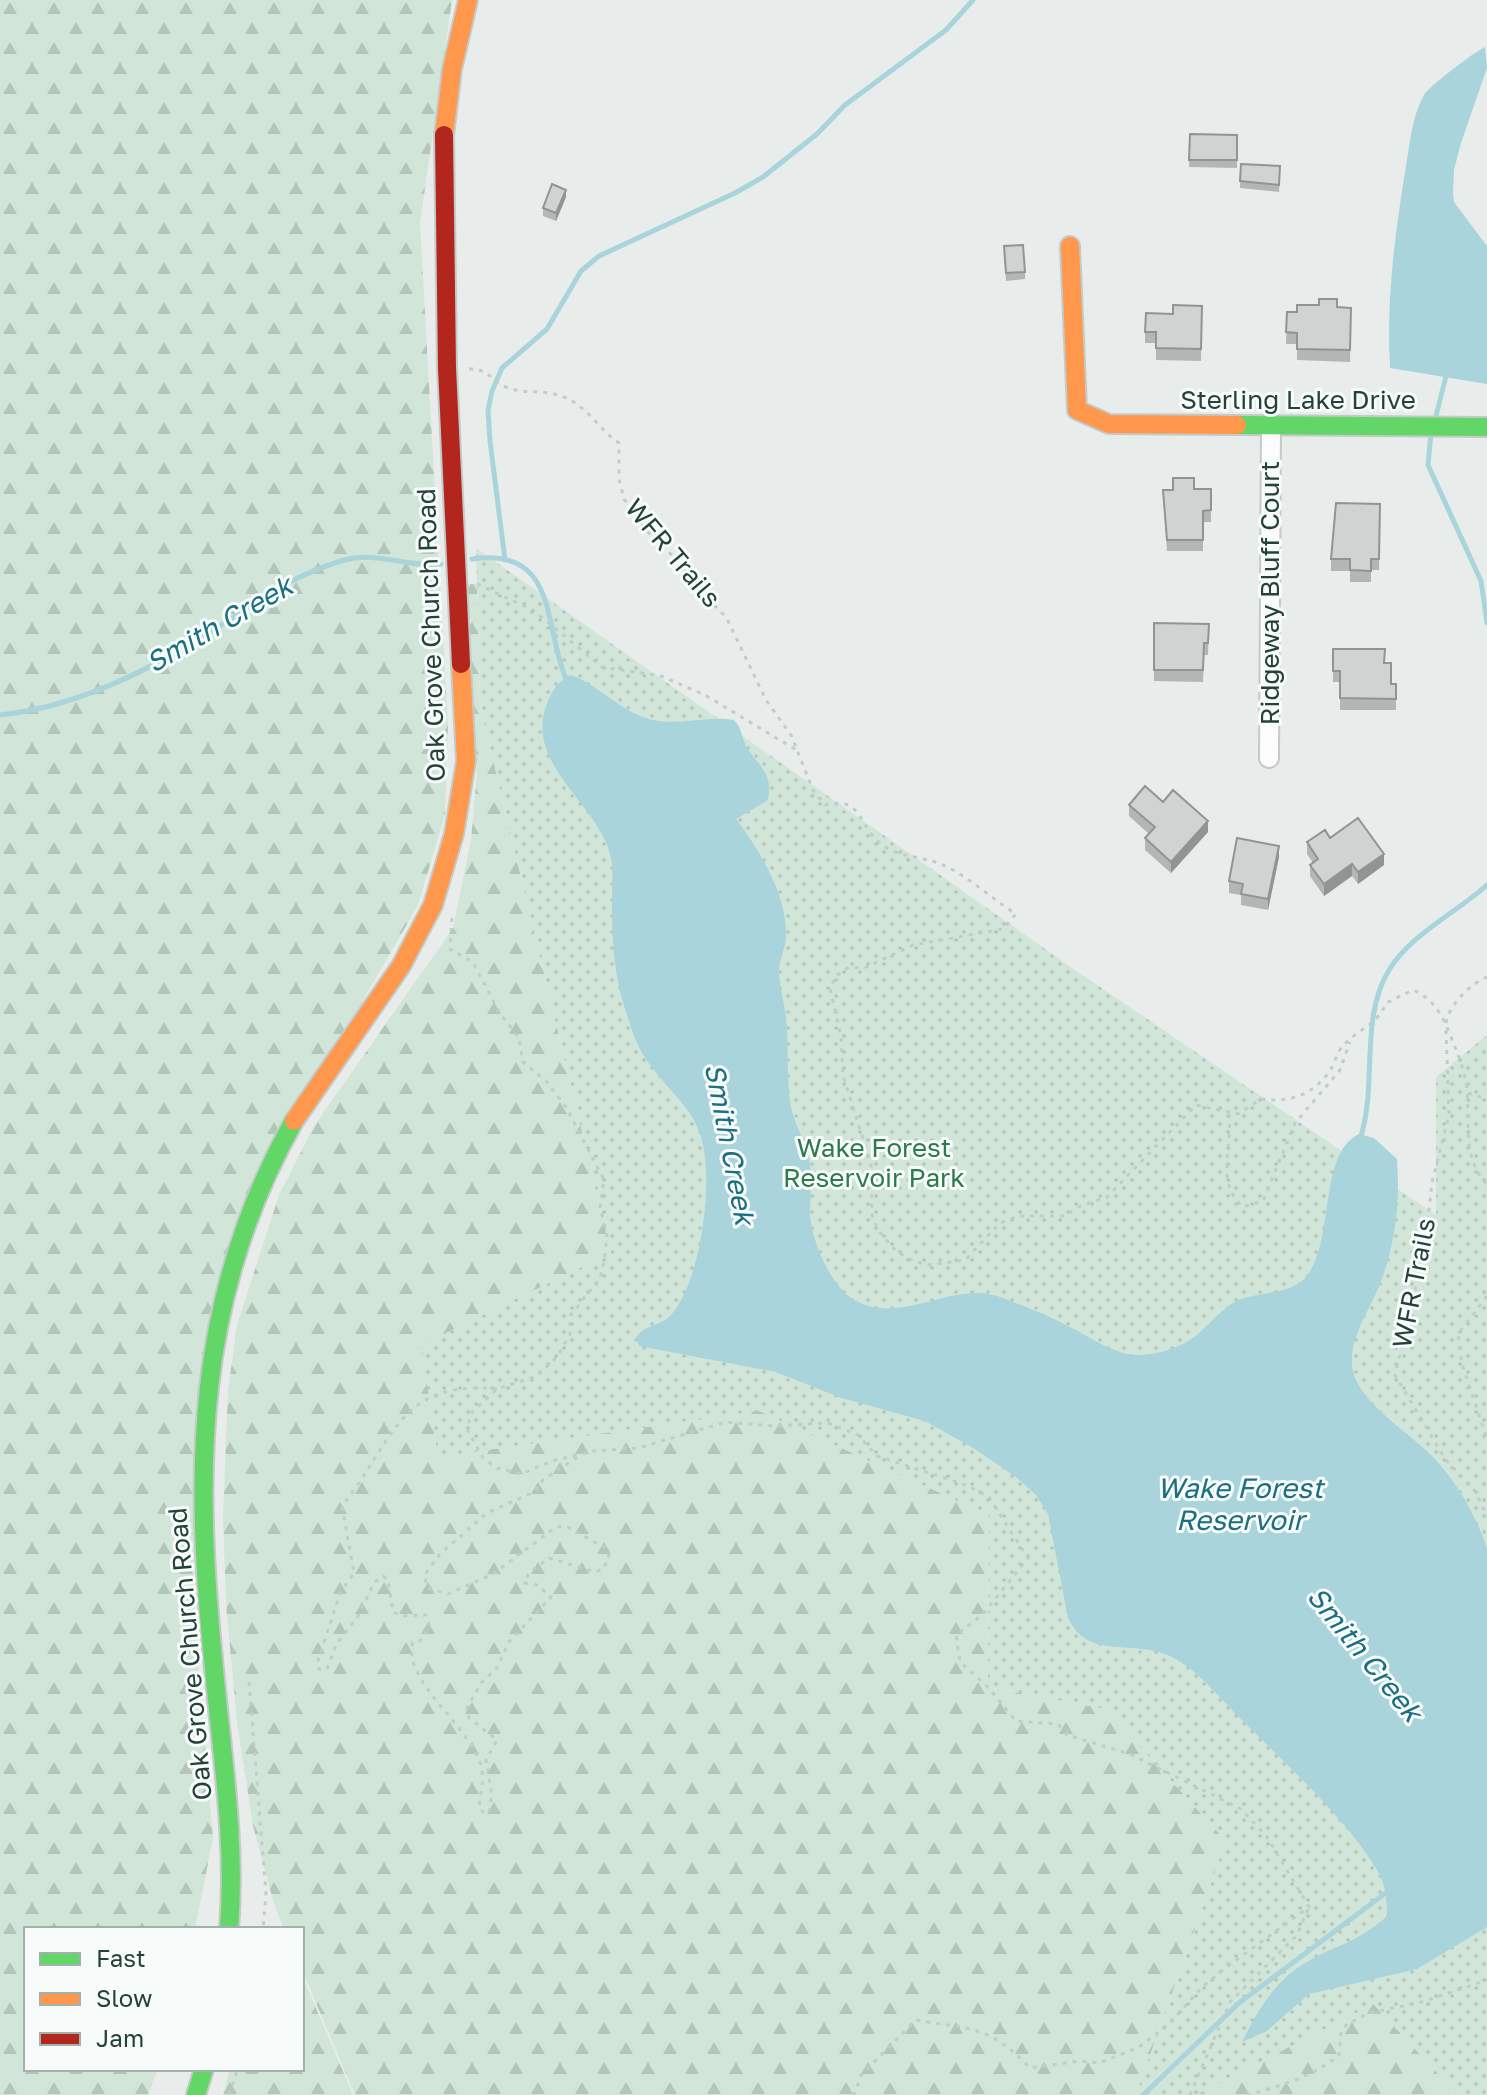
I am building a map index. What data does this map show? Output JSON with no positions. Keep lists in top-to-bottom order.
{
  "streets": {
    "main road": ["Sterling Lake Drive", "Oak Grove Church Road"],
    "street": ["Ridgeway Bluff Court"],
    "path": ["WFR Trails"]
  },
  "crossings": [
    ["Sterling Lake Drive", "Ridgeway Bluff Court"],
    ["WFR Trails", "Oak Grove Church Road"]
  ],
  "water": ["Smith Creek", "Wake Forest Reservoir"],
  "parks": ["Wake Forest Reservoir Park"],
  "legend": ["Fast", "Slow", "Jam"]
}
